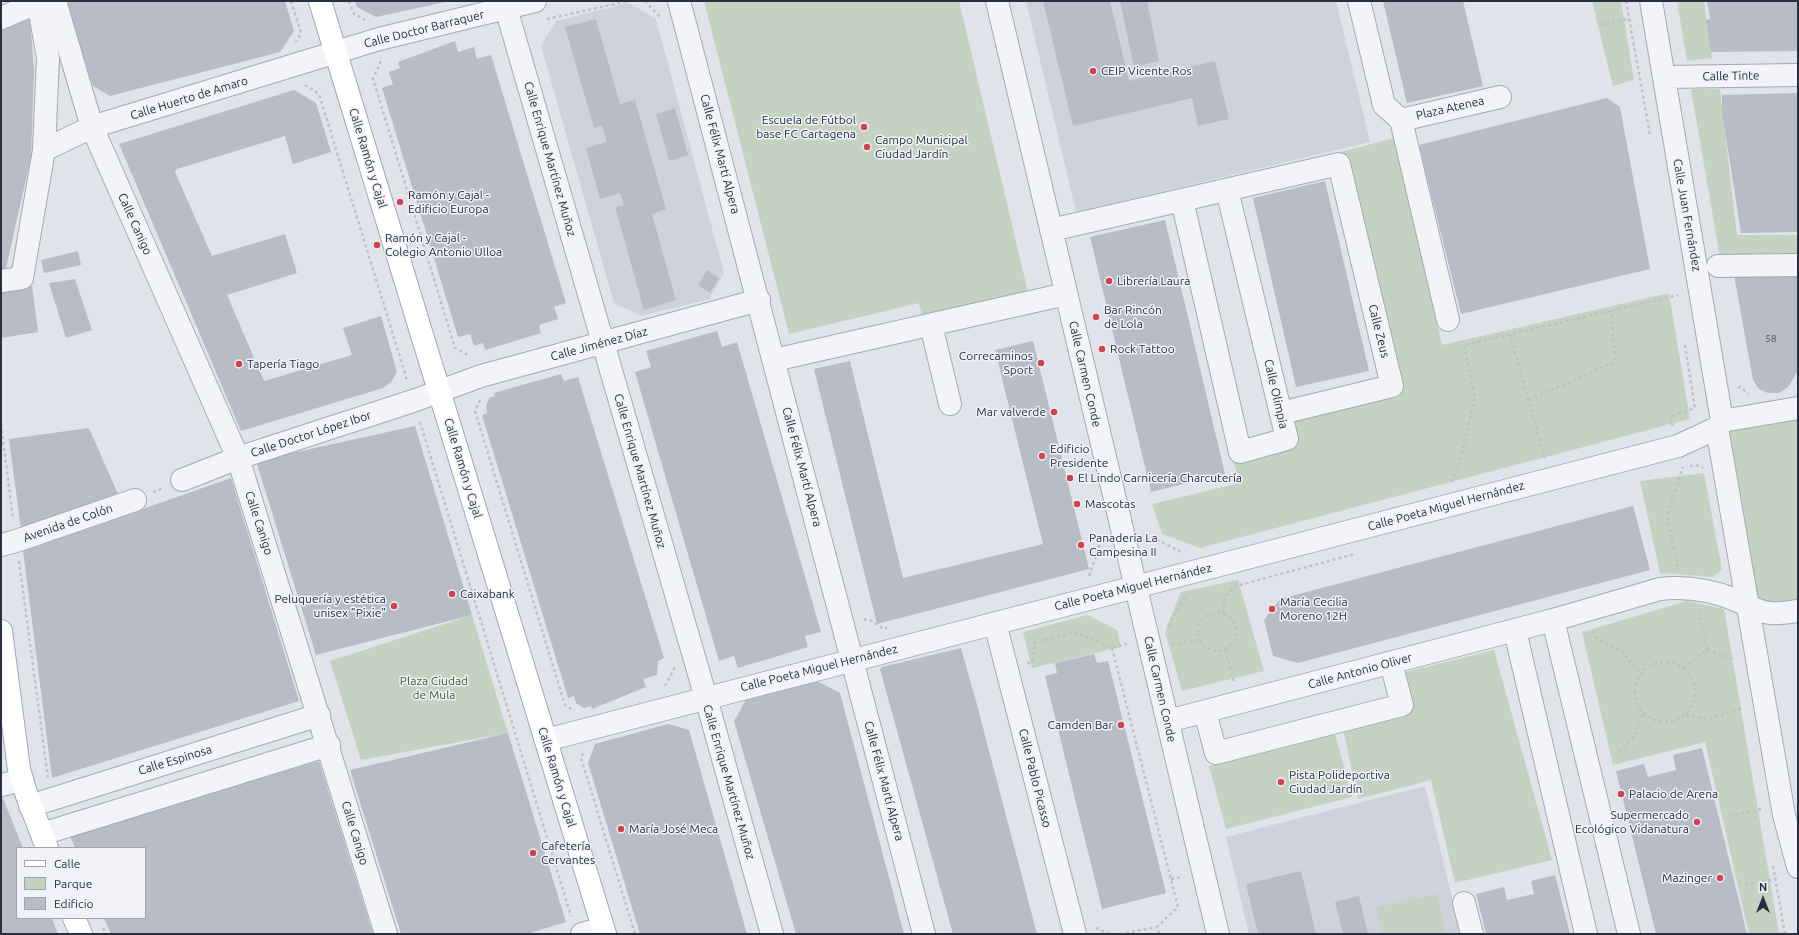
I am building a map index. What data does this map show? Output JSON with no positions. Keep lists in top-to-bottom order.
{
  "streets": {
    "main road": ["Calle Ramón y Cajal"],
    "street": [
      "Calle Doctor Barraquer",
      "Calle Tinte",
      "Calle Huerto de Amaro",
      "Plaza Atenea",
      "Calle Félix Martí Alpera",
      "Calle Enrique Martínez Muñoz",
      "Calle Juan Fernández",
      "Calle Canigo",
      "Calle Zeus",
      "Calle Jiménez Díaz",
      "Calle Carmen Conde",
      "Calle Olimpia",
      "Calle Doctor López Ibor",
      "Calle Poeta Miguel Hernández",
      "Avenida de Colón",
      "Calle Antonio Oliver",
      "Calle Espinosa",
      "Calle Pablo Picasso"
    ]
  },
  "crossings": [
    ["Calle Doctor Barraquer", "Calle Huerto de Amaro"],
    ["Calle Doctor Barraquer", "Calle Ramón y Cajal"],
    ["Calle Doctor Barraquer", "Calle Enrique Martínez Muñoz"],
    ["Calle Tinte", "Calle Juan Fernández"],
    ["Calle Huerto de Amaro", "Calle Ramón y Cajal"],
    ["Calle Huerto de Amaro", "Calle Canigo"],
    ["Calle Félix Martí Alpera", "Calle Jiménez Díaz"],
    ["Calle Félix Martí Alpera", "Calle Poeta Miguel Hernández"],
    ["Calle Ramón y Cajal", "Calle Jiménez Díaz"],
    ["Calle Ramón y Cajal", "Calle Doctor López Ibor"],
    ["Calle Ramón y Cajal", "Calle Poeta Miguel Hernández"],
    ["Calle Enrique Martínez Muñoz", "Calle Jiménez Díaz"],
    ["Calle Enrique Martínez Muñoz", "Calle Poeta Miguel Hernández"],
    ["Calle Juan Fernández", "Calle Poeta Miguel Hernández"],
    ["Calle Juan Fernández", "Calle Antonio Oliver"],
    ["Calle Canigo", "Calle Doctor López Ibor"],
    ["Calle Canigo", "Calle Espinosa"],
    ["Calle Zeus", "Calle Olimpia"],
    ["Calle Jiménez Díaz", "Calle Doctor López Ibor"],
    ["Calle Carmen Conde", "Calle Poeta Miguel Hernández"],
    ["Calle Carmen Conde", "Calle Antonio Oliver"],
    ["Calle Poeta Miguel Hernández", "Calle Pablo Picasso"]
  ],
  "parks": ["Plaza Ciudad de Mula"],
  "places": [
    "CEIP Vicente Ros",
    "Escuela de Fútbol base FC Cartagena",
    "Campo Municipal Ciudad Jardín",
    "Ramón y Cajal - Edificio Europa",
    "Ramón y Cajal - Colegio Antonio Ulloa",
    "Librería Laura",
    "Bar Rincón de Lola",
    "Rock Tattoo",
    "Correcaminos Sport",
    "Tapería Tiago",
    "Mar valverde",
    "Edificio Presidente",
    "El Lindo Carnicería Charcutería",
    "Mascotas",
    "Panadería La Campesina II",
    "Caixabank",
    "Peluquería y estética unisex \"Pixie\"",
    "María Cecilia Moreno 12H",
    "Camden Bar",
    "Pista Polideportiva Ciudad Jardín",
    "Palacio de Arena",
    "Supermercado Ecológico Vidanatura",
    "María José Meca",
    "Cafetería Cervantes",
    "Mazinger"
  ],
  "house_numbers": ["58"],
  "legend": ["Calle", "Parque", "Edificio"],
  "north": "top"
}
